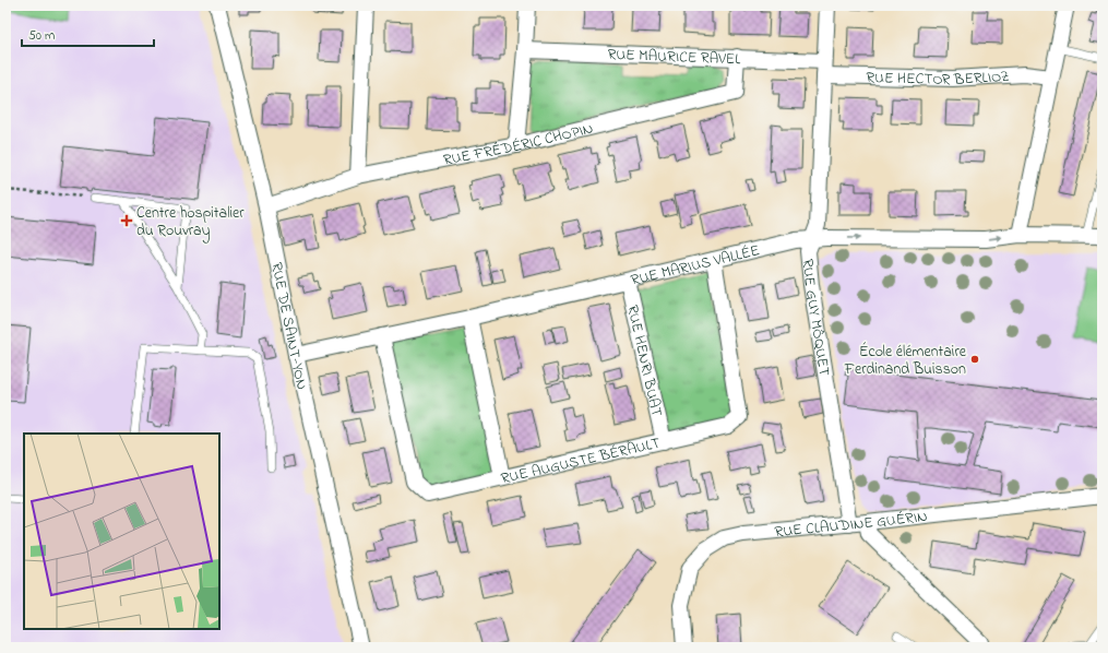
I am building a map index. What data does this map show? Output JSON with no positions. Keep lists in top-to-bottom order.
{
  "streets": {
    "street": [
      "RUE MAURICE RAVEL",
      "RUE HECTOR BERLIOZ",
      "RUE FRÉDÉRIC CHOPIN",
      "RUE MARIUS VALLÉE",
      "RUE GUY MÔQUET",
      "RUE DE SAINT-YON",
      "RUE HENRI BUAT",
      "RUE AUGUSTE BÉRAULT",
      "RUE CLAUDINE GUÉRIN"
    ]
  },
  "crossings": [
    ["RUE MAURICE RAVEL", "RUE HECTOR BERLIOZ"],
    ["RUE MAURICE RAVEL", "RUE FRÉDÉRIC CHOPIN"],
    ["RUE MAURICE RAVEL", "RUE GUY MÔQUET"],
    ["RUE HECTOR BERLIOZ", "RUE GUY MÔQUET"],
    ["RUE FRÉDÉRIC CHOPIN", "RUE DE SAINT-YON"],
    ["RUE MARIUS VALLÉE", "RUE GUY MÔQUET"],
    ["RUE MARIUS VALLÉE", "RUE DE SAINT-YON"],
    ["RUE MARIUS VALLÉE", "RUE HENRI BUAT"],
    ["RUE MARIUS VALLÉE", "RUE AUGUSTE BÉRAULT"],
    ["RUE GUY MÔQUET", "RUE CLAUDINE GUÉRIN"],
    ["RUE HENRI BUAT", "RUE AUGUSTE BÉRAULT"]
  ],
  "places": {
    "health": ["Centre hospitalier du Rouvray"],
    "other": ["École élémentaire Ferdinand Buisson"]
  },
  "scale_bar": "50 m"
}
